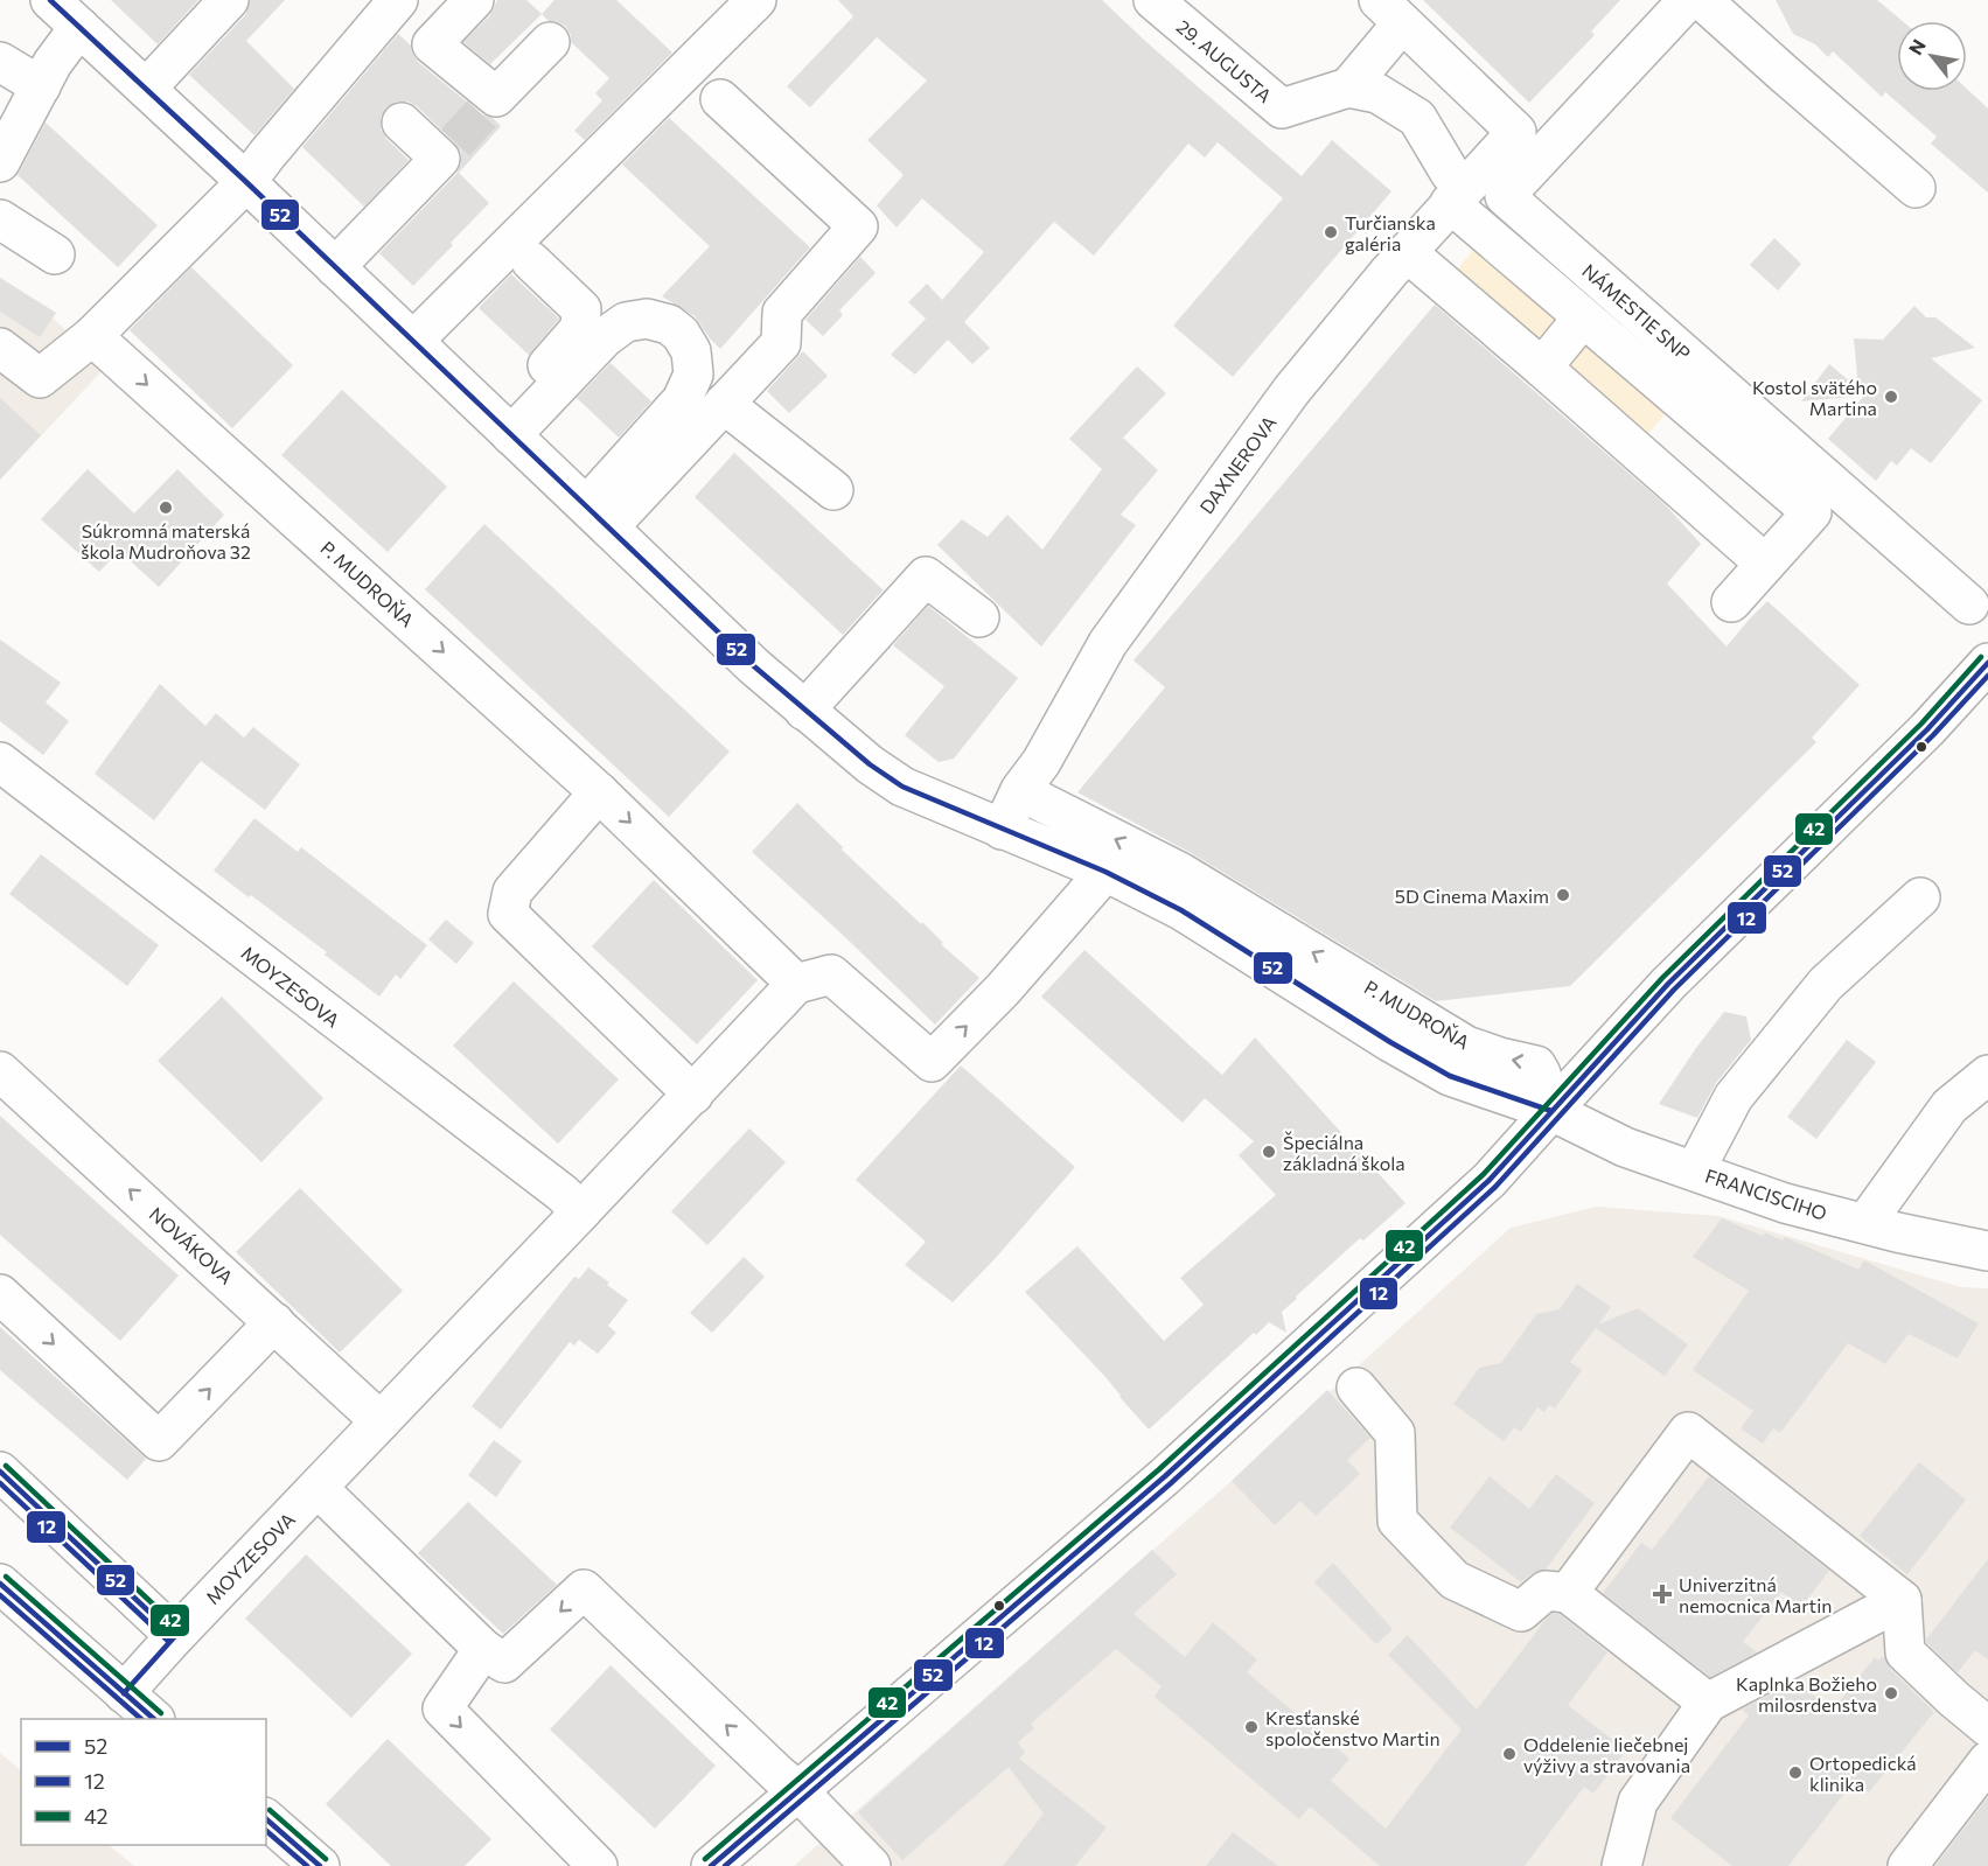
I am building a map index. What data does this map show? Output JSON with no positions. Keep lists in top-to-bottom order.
{
  "streets": {
    "street": [
      "29. AUGUSTA",
      "NÁMESTIE SNP",
      "DAXNEROVA",
      "P. MUDROŇA",
      "MOYZESOVA",
      "FRANCISCIHO",
      "NOVÁKOVA"
    ]
  },
  "crossings": [
    ["DAXNEROVA", "P. MUDROŇA"],
    ["P. MUDROŇA", "MOYZESOVA"],
    ["P. MUDROŇA", "FRANCISCIHO"],
    ["MOYZESOVA", "NOVÁKOVA"]
  ],
  "one_way": ["NOVÁKOVA"],
  "places": {
    "other": [
      "Turčianska galéria",
      "Kostol svätého Martina",
      "Súkromná materská škola Mudroňova 32",
      "5D Cinema Maxim",
      "Špeciálna základná škola",
      "Kaplnka Božieho milosrdenstva",
      "Kresťanské spoločenstvo Martin",
      "Oddelenie liečebnej výživy a stravovania",
      "Ortopedická klinika"
    ],
    "health": ["Univerzitná nemocnica Martin"]
  },
  "lines": ["transit line 52", "transit line 42", "transit line 12"],
  "legend": ["52", "12", "42"],
  "north": "top left"
}
